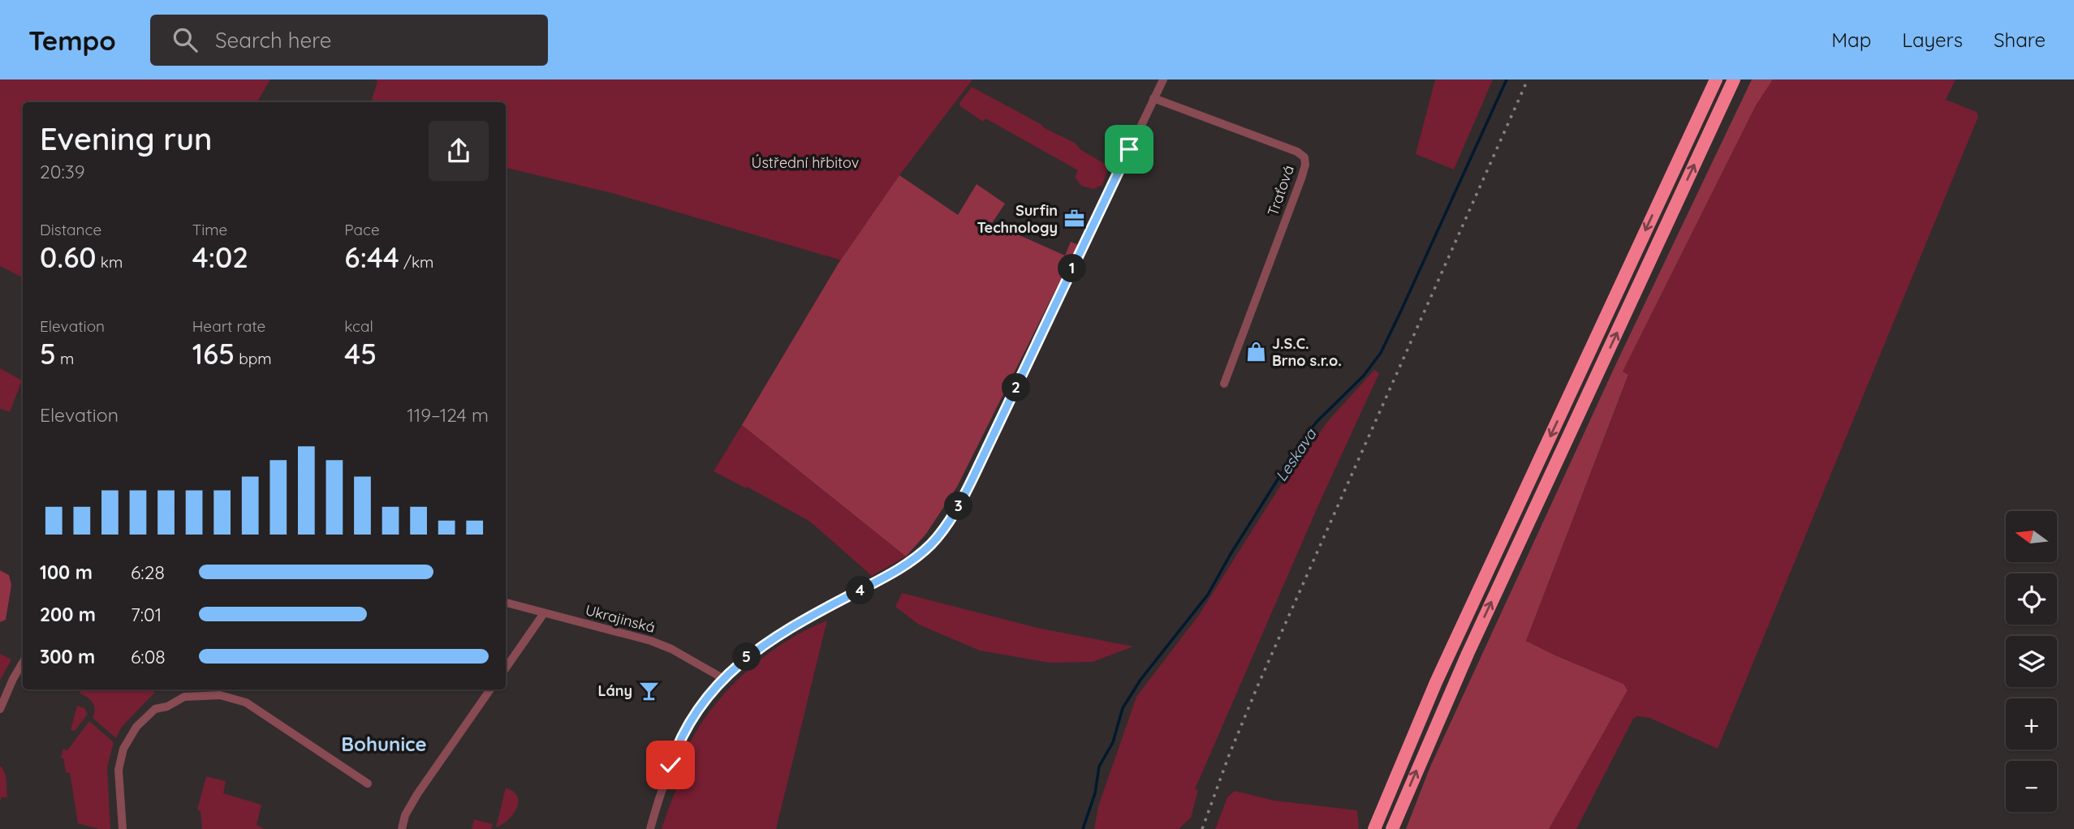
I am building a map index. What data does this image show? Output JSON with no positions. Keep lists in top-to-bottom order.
{
  "streets": {
    "street": ["Traťová", "Ukrajinská"]
  },
  "districts": ["Bohunice"],
  "water": ["Leskava"],
  "parks": ["Ústřední hřbitov"],
  "places": {
    "office": ["Surfin Technology"],
    "shop": ["J.S.C. Brno s.r.o."],
    "bar": ["Lány"]
  },
  "north": "left",
  "page": {
    "header": "Tempo",
    "search": "Search here",
    "nav": ["Map", "Layers", "Share"],
    "heading": ["Evening run", "20:39"],
    "stats": [
      ["Distance", "0.60 km"],
      ["Time", "4:02"],
      ["Pace", "6:44 /km"],
      ["Elevation", "5 m"],
      ["Heart rate", "165 bpm"],
      ["kcal", "45"]
    ],
    "pins": [
      "1",
      "2",
      "3",
      "4",
      "5"
    ],
    "chart": ["Elevation", "119–124 m"],
    "map_buttons": ["+", "−"],
    "list": [
      {
        "name": "100 m",
        "note": "6:28"
      },
      {
        "name": "200 m",
        "note": "7:01"
      },
      {
        "name": "300 m",
        "note": "6:08"
      }
    ]
  }
}
